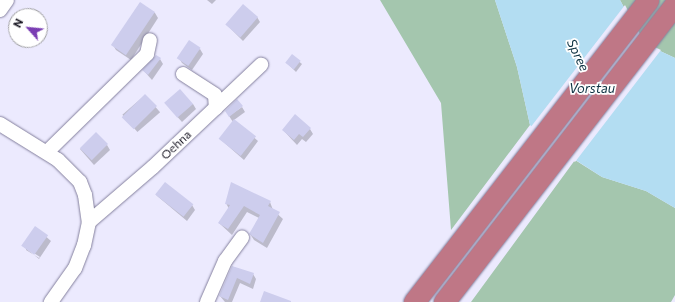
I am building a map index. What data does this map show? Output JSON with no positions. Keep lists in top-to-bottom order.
{
  "streets": {
    "street": ["Oehna"]
  },
  "water": ["Spree", "Vorstau"],
  "north": "top left"
}
